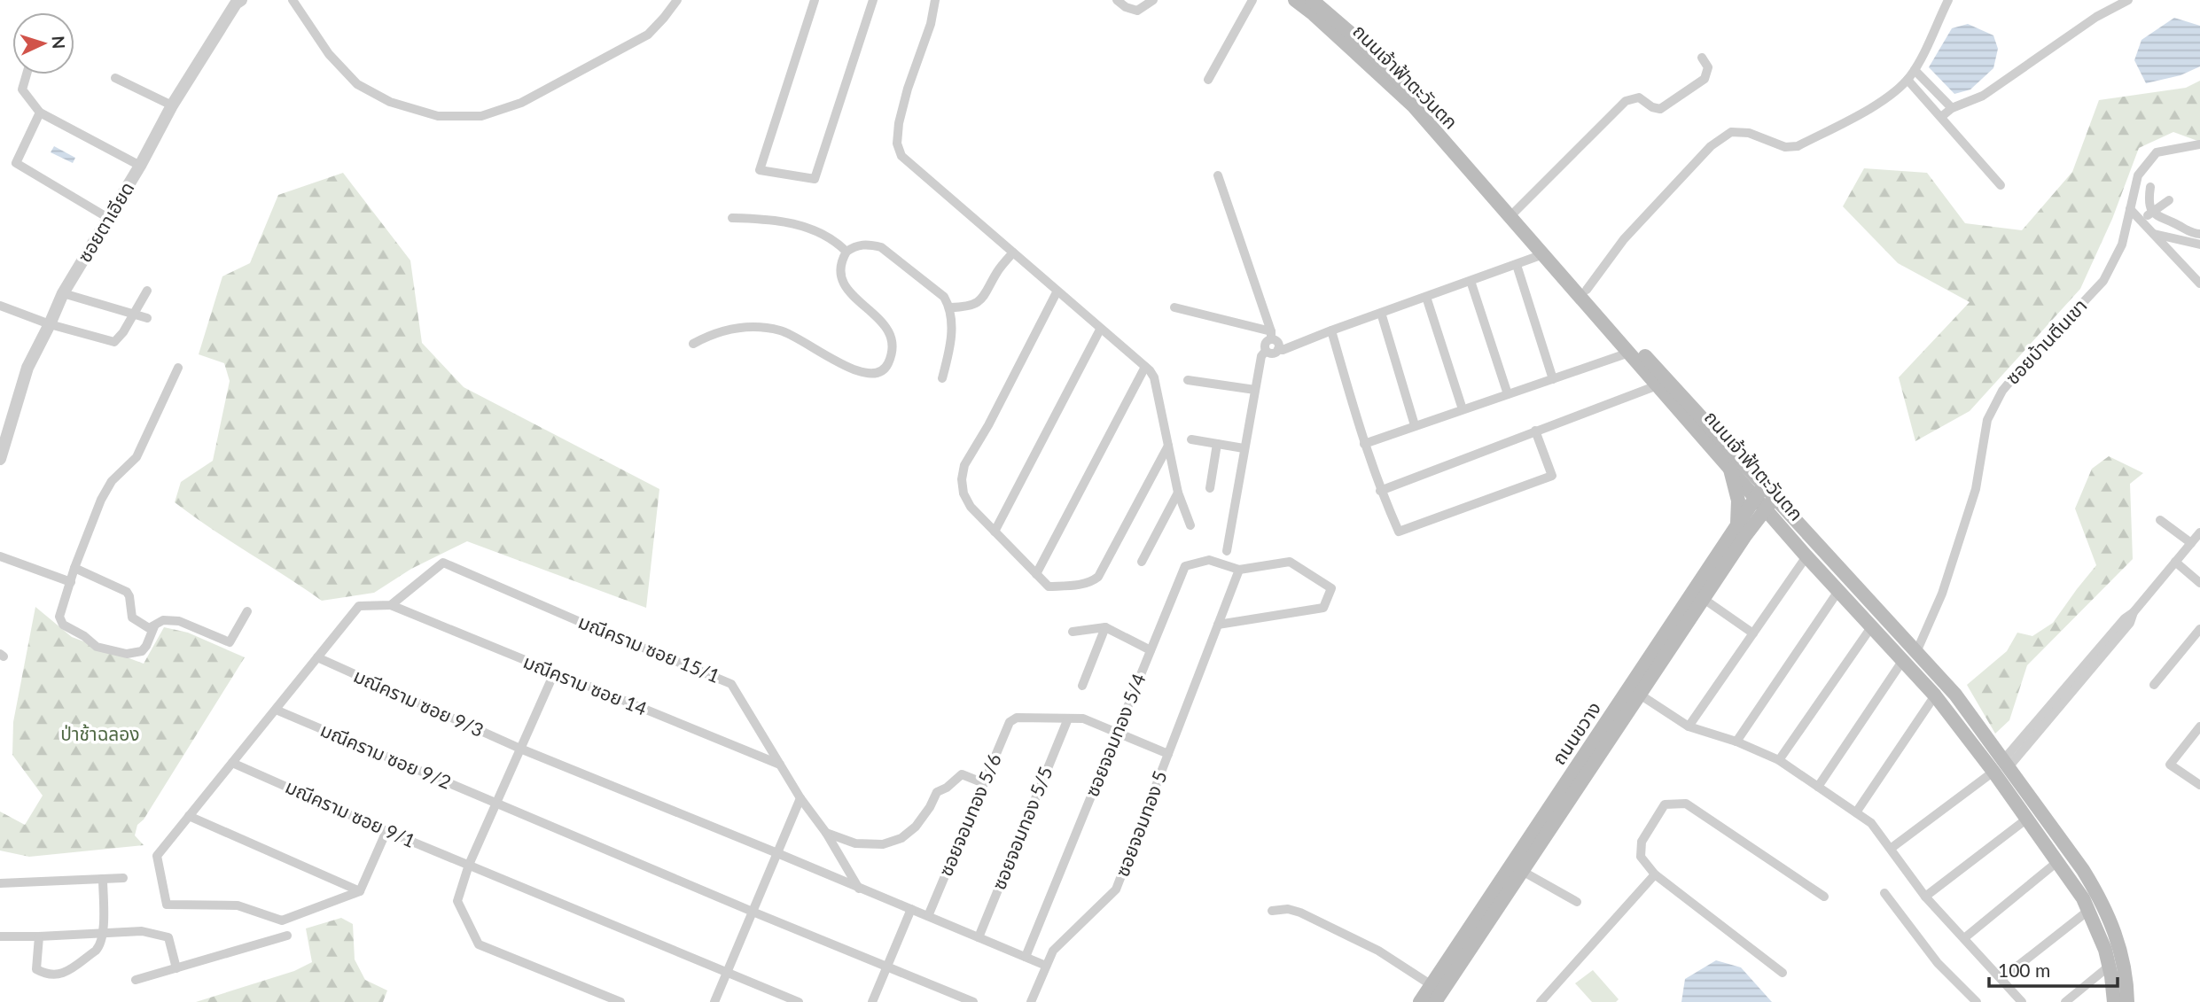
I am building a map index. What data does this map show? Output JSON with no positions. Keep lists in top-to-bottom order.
{
  "streets": {
    "main road": ["ถนนเจ้าฟ้าตะวันตก", "ถนนขวาง"],
    "street": [
      "ซอยตาเอียด",
      "ซอยบ้านตีนเขา",
      "มณีคราม ซอย 15/1",
      "มณีคราม ซอย 14",
      "มณีคราม ซอย 9/3",
      "ซอยจอมทอง 5/4",
      "มณีคราม ซอย 9/2",
      "มณีคราม ซอย 9/1",
      "ซอยจอมทอง 5/6",
      "ซอยจอมทอง 5",
      "ซอยจอมทอง 5/5"
    ]
  },
  "crossings": [
    ["ถนนเจ้าฟ้าตะวันตก", "ซอยบ้านตีนเขา"],
    ["ถนนเจ้าฟ้าตะวันตก", "ถนนขวาง"],
    ["มณีคราม ซอย 15/1", "มณีคราม ซอย 14"],
    ["มณีคราม ซอย 15/1", "มณีคราม ซอย 9/3"],
    ["มณีคราม ซอย 9/3", "ซอยจอมทอง 5/4"],
    ["มณีคราม ซอย 9/3", "ซอยจอมทอง 5/6"],
    ["มณีคราม ซอย 9/3", "ซอยจอมทอง 5"],
    ["มณีคราม ซอย 9/3", "ซอยจอมทอง 5/5"],
    ["ซอยจอมทอง 5/4", "ซอยจอมทอง 5"],
    ["ซอยจอมทอง 5/6", "ซอยจอมทอง 5/5"]
  ],
  "parks": ["ป่าช้าฉลอง"],
  "scale_bar": "100 m",
  "north": "right"
}
